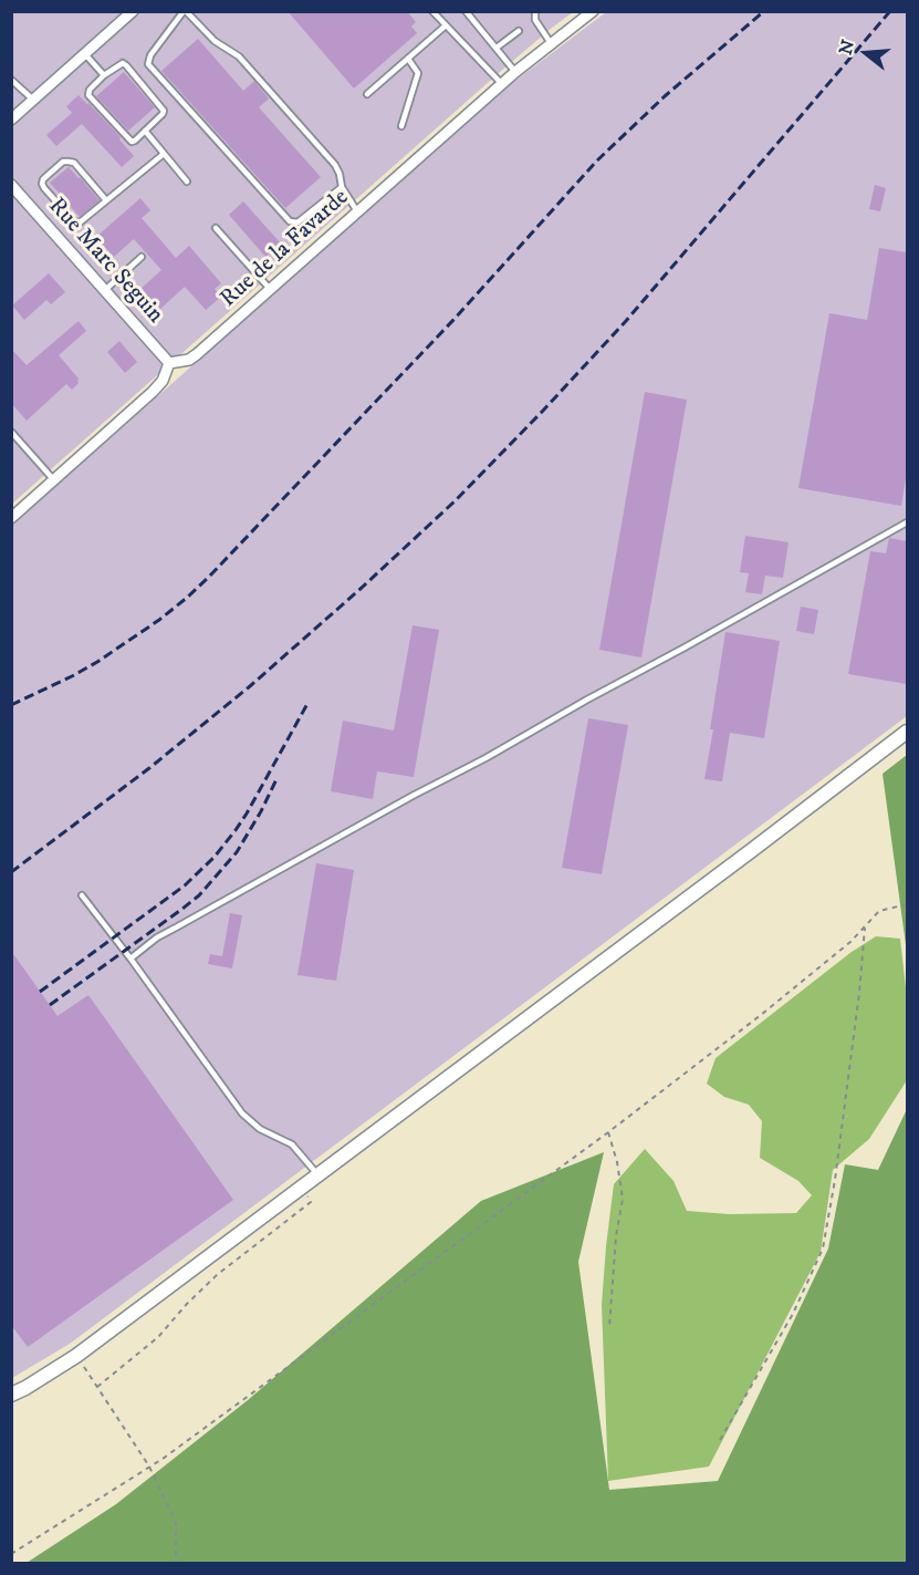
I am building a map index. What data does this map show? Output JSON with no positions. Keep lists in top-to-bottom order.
{
  "streets": {
    "street": ["Rue de la Favarde", "Rue Marc Seguin"]
  },
  "crossings": [
    ["Rue de la Favarde", "Rue Marc Seguin"]
  ],
  "north": "left"
}
